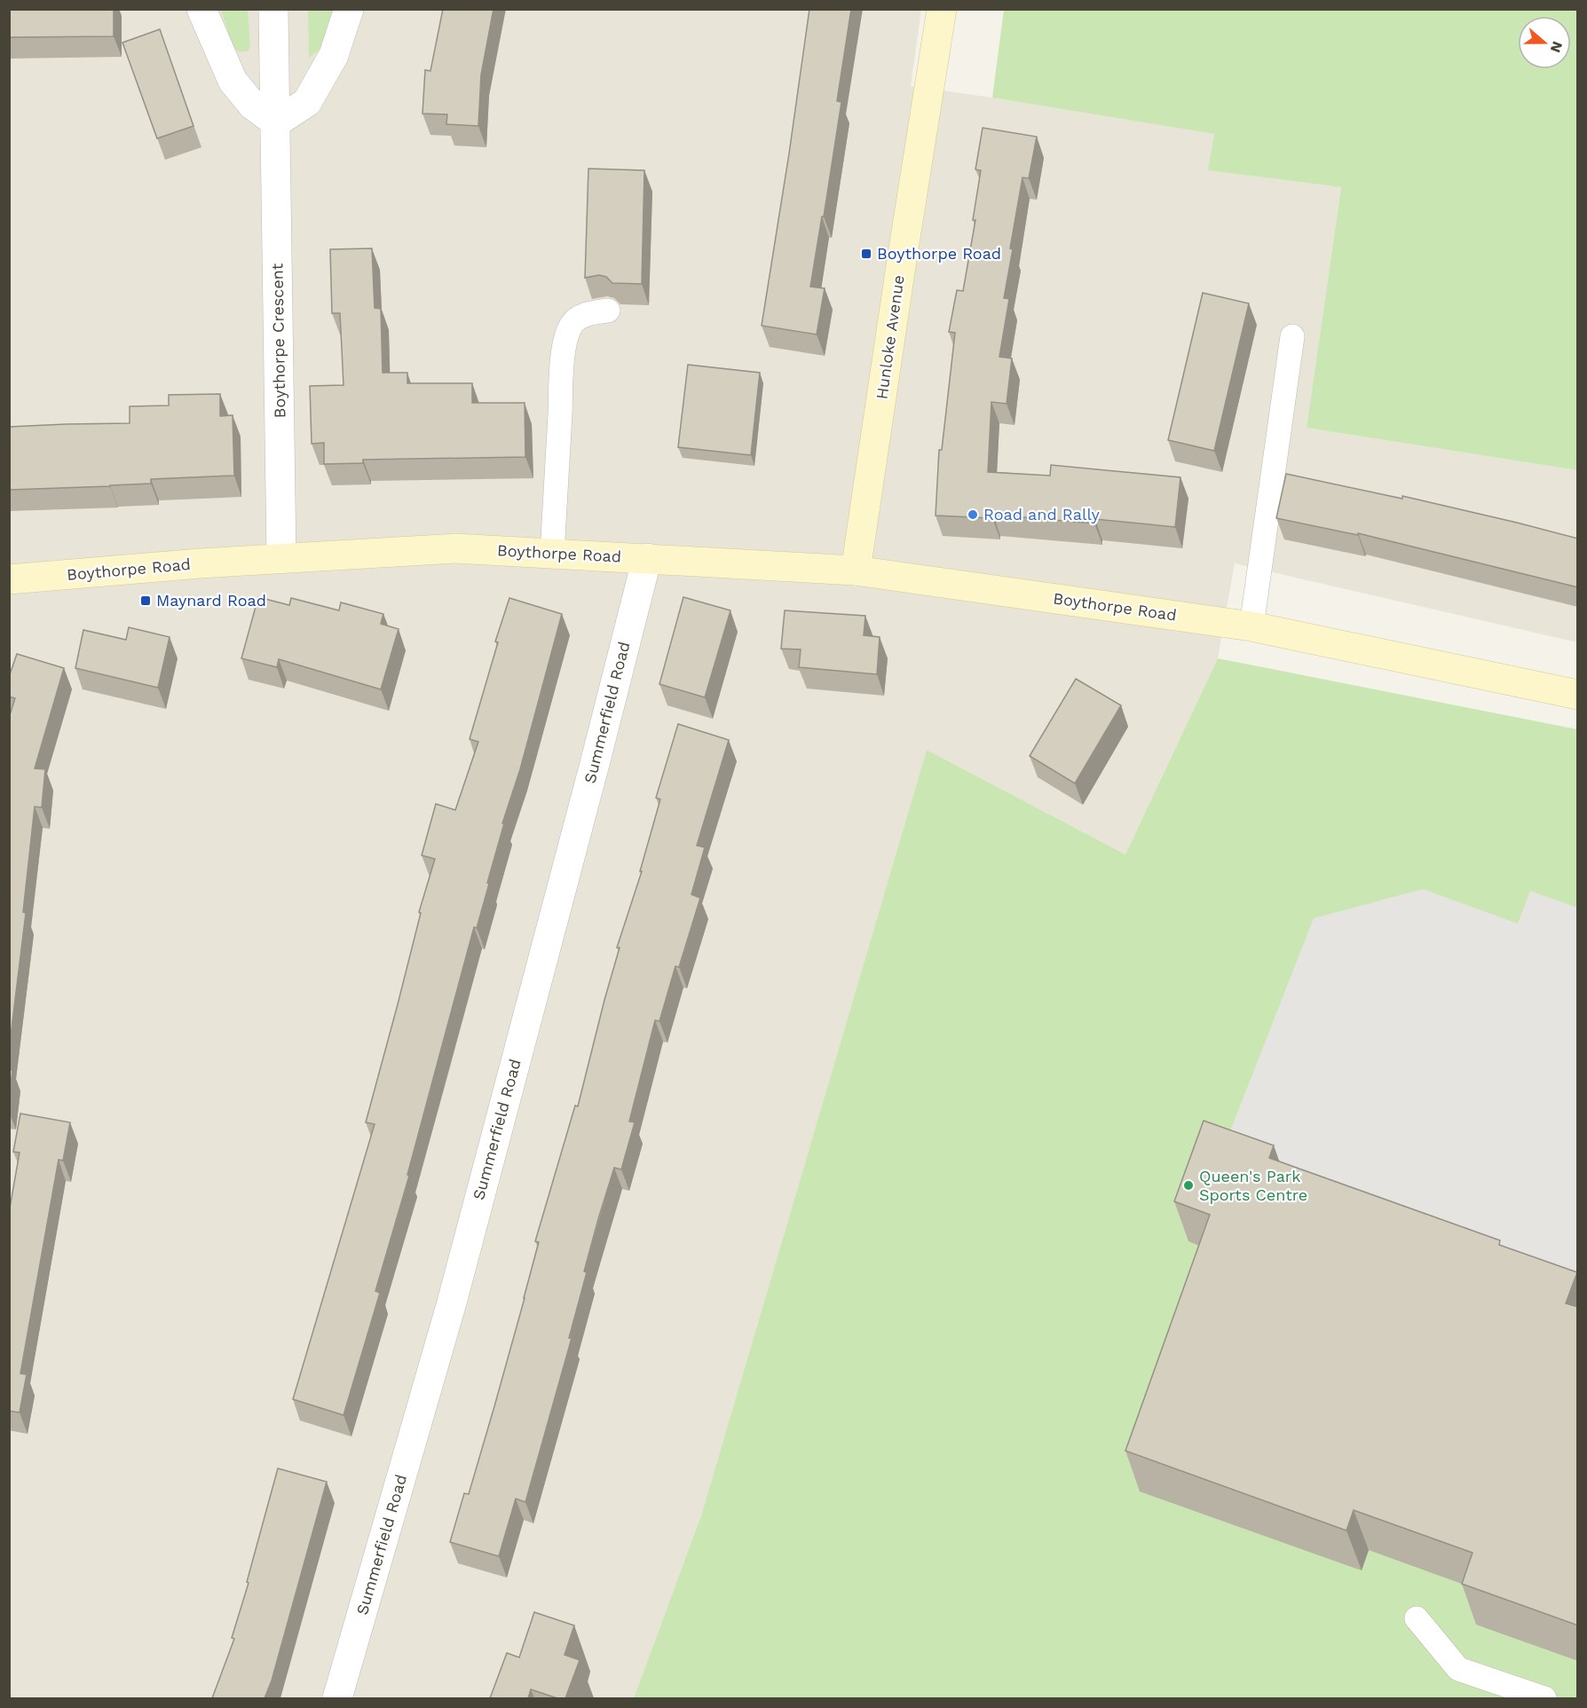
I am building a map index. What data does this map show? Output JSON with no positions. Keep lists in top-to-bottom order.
{
  "streets": {
    "street": [
      "Hunloke Avenue",
      "Boythorpe Crescent",
      "Boythorpe Road",
      "Summerfield Road"
    ]
  },
  "crossings": [
    ["Hunloke Avenue", "Boythorpe Road"],
    ["Boythorpe Crescent", "Boythorpe Road"],
    ["Boythorpe Road", "Summerfield Road"]
  ],
  "places": {
    "transit": ["Boythorpe Road", "Maynard Road"],
    "other": ["Road and Rally", "Queen's Park Sports Centre"]
  },
  "north": "right"
}
